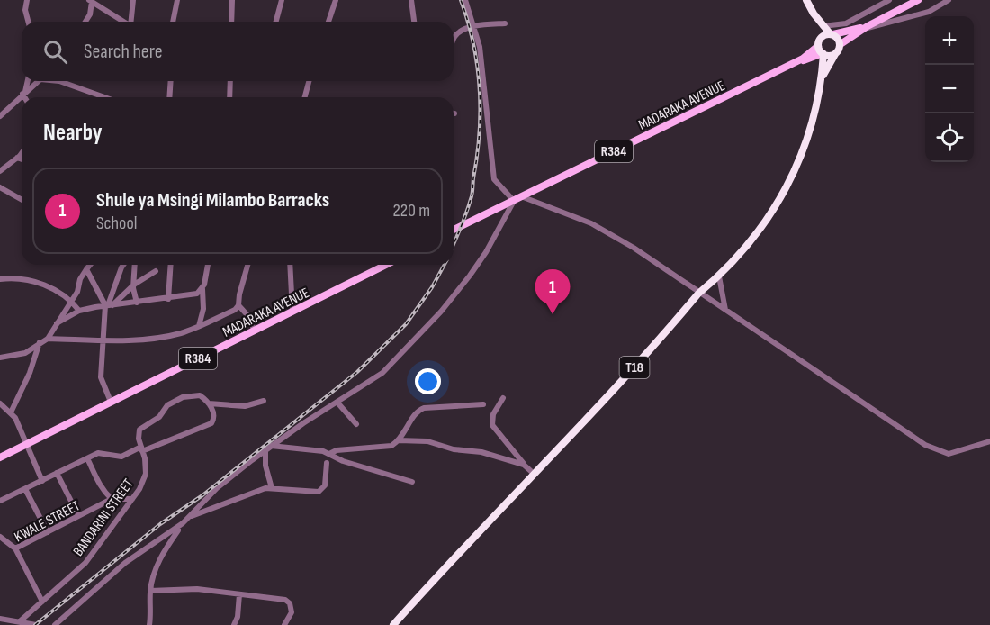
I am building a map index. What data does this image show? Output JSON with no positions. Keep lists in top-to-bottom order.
{
  "streets": {
    "highway": ["T18"],
    "main road": ["MADARAKA AVENUE", "R384"],
    "street": ["BANDARINI STREET", "KWALE STREET"]
  },
  "crossings": [
    ["MADARAKA AVENUE", "R384"],
    ["R384", "T18"],
    ["BANDARINI STREET", "KWALE STREET"]
  ],
  "page": {
    "map_buttons": ["+", "−"],
    "search": "Search here",
    "heading": "Nearby",
    "list": [
      {
        "mark": "1",
        "name": "Shule ya Msingi Milambo Barracks",
        "note": "School",
        "value": "220 m"
      }
    ],
    "pins": "1"
  }
}
